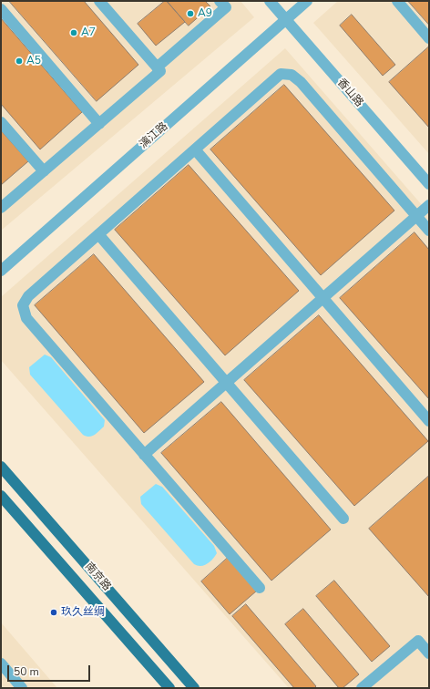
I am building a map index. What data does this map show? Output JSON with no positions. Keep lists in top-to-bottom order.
{
  "streets": {
    "main road": ["南京路"],
    "street": ["香山路", "漓江路"]
  },
  "crossings": [
    ["香山路", "漓江路"]
  ],
  "places": [
    "A9",
    "A7",
    "A5",
    "玖久丝绸"
  ],
  "scale_bar": "50 m"
}
